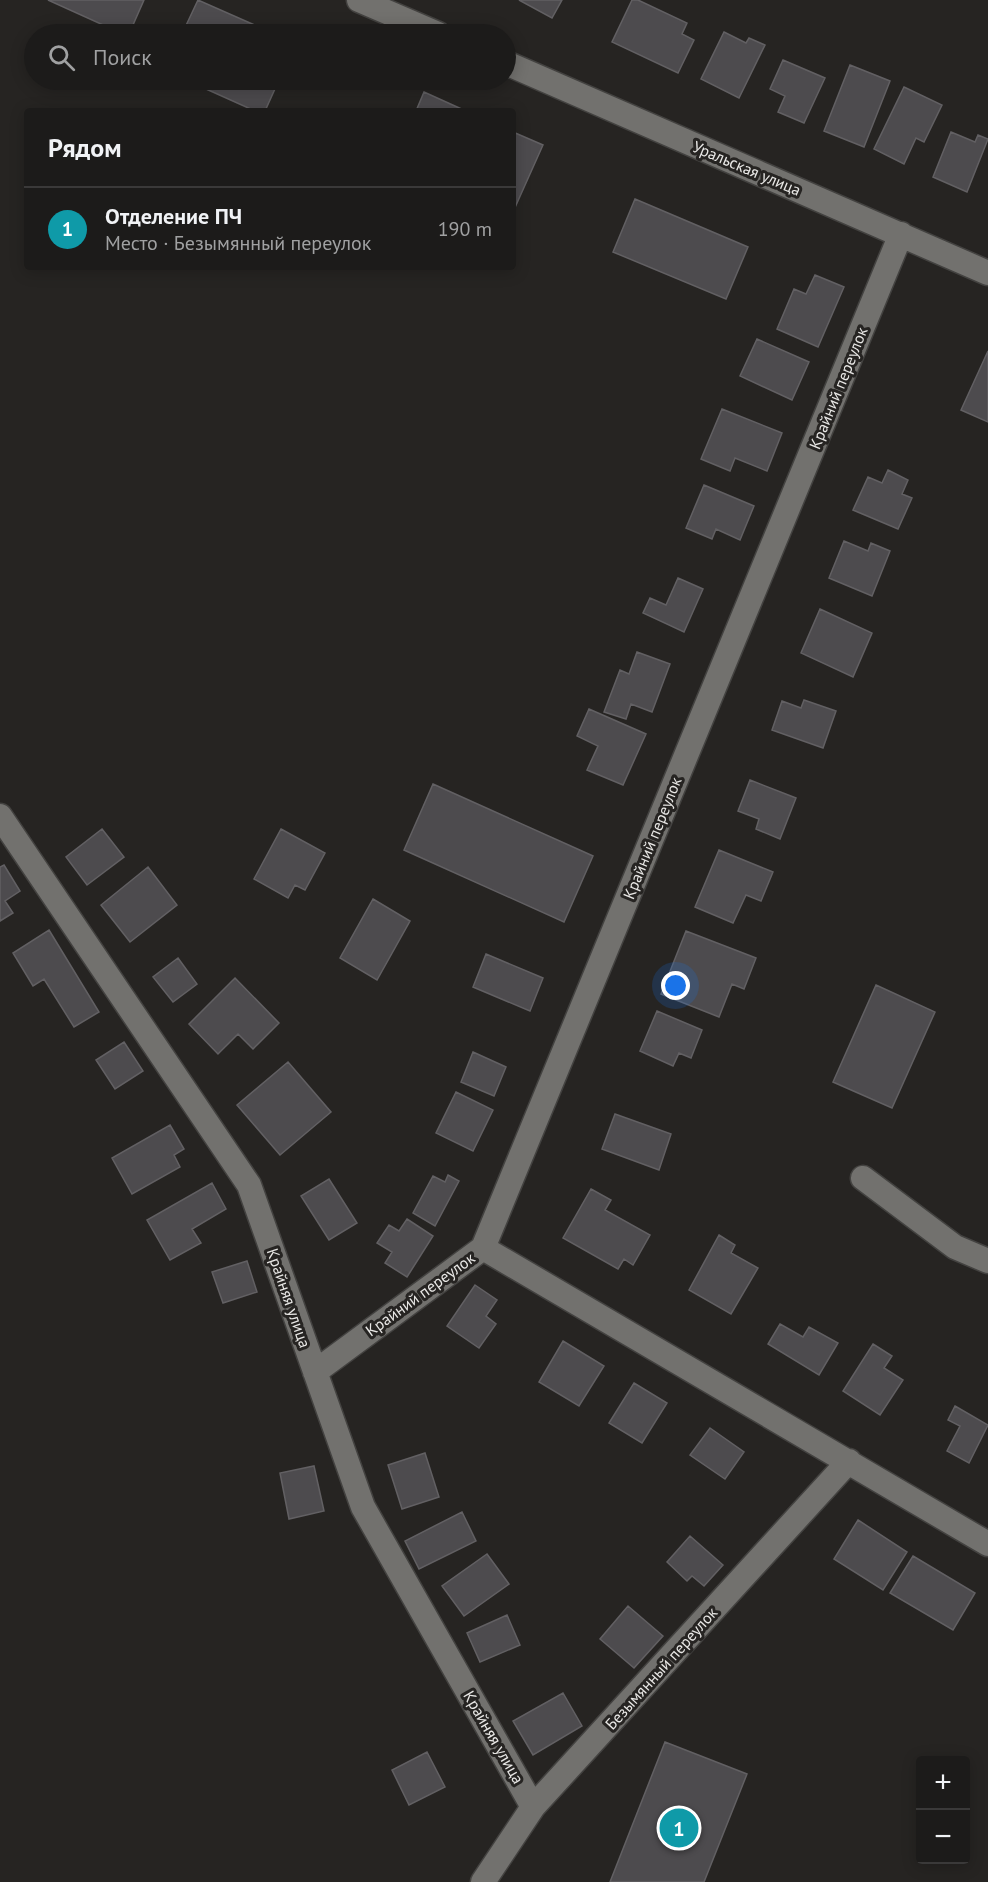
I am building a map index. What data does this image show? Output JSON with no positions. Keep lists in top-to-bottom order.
{
  "streets": {
    "street": [
      "Уральская улица",
      "Крайний переулок",
      "Крайняя улица",
      "Безымянный переулок"
    ]
  },
  "crossings": [
    ["Уральская улица", "Крайний переулок"],
    ["Крайний переулок", "Крайняя улица"],
    ["Крайняя улица", "Безымянный переулок"]
  ],
  "page": {
    "search": "Поиск",
    "heading": "Рядом",
    "list": [
      {
        "mark": "1",
        "name": "Отделение ПЧ",
        "note": "Место · Безымянный переулок",
        "value": "190 m"
      }
    ],
    "map_buttons": ["+", "−"],
    "pins": "1"
  }
}
